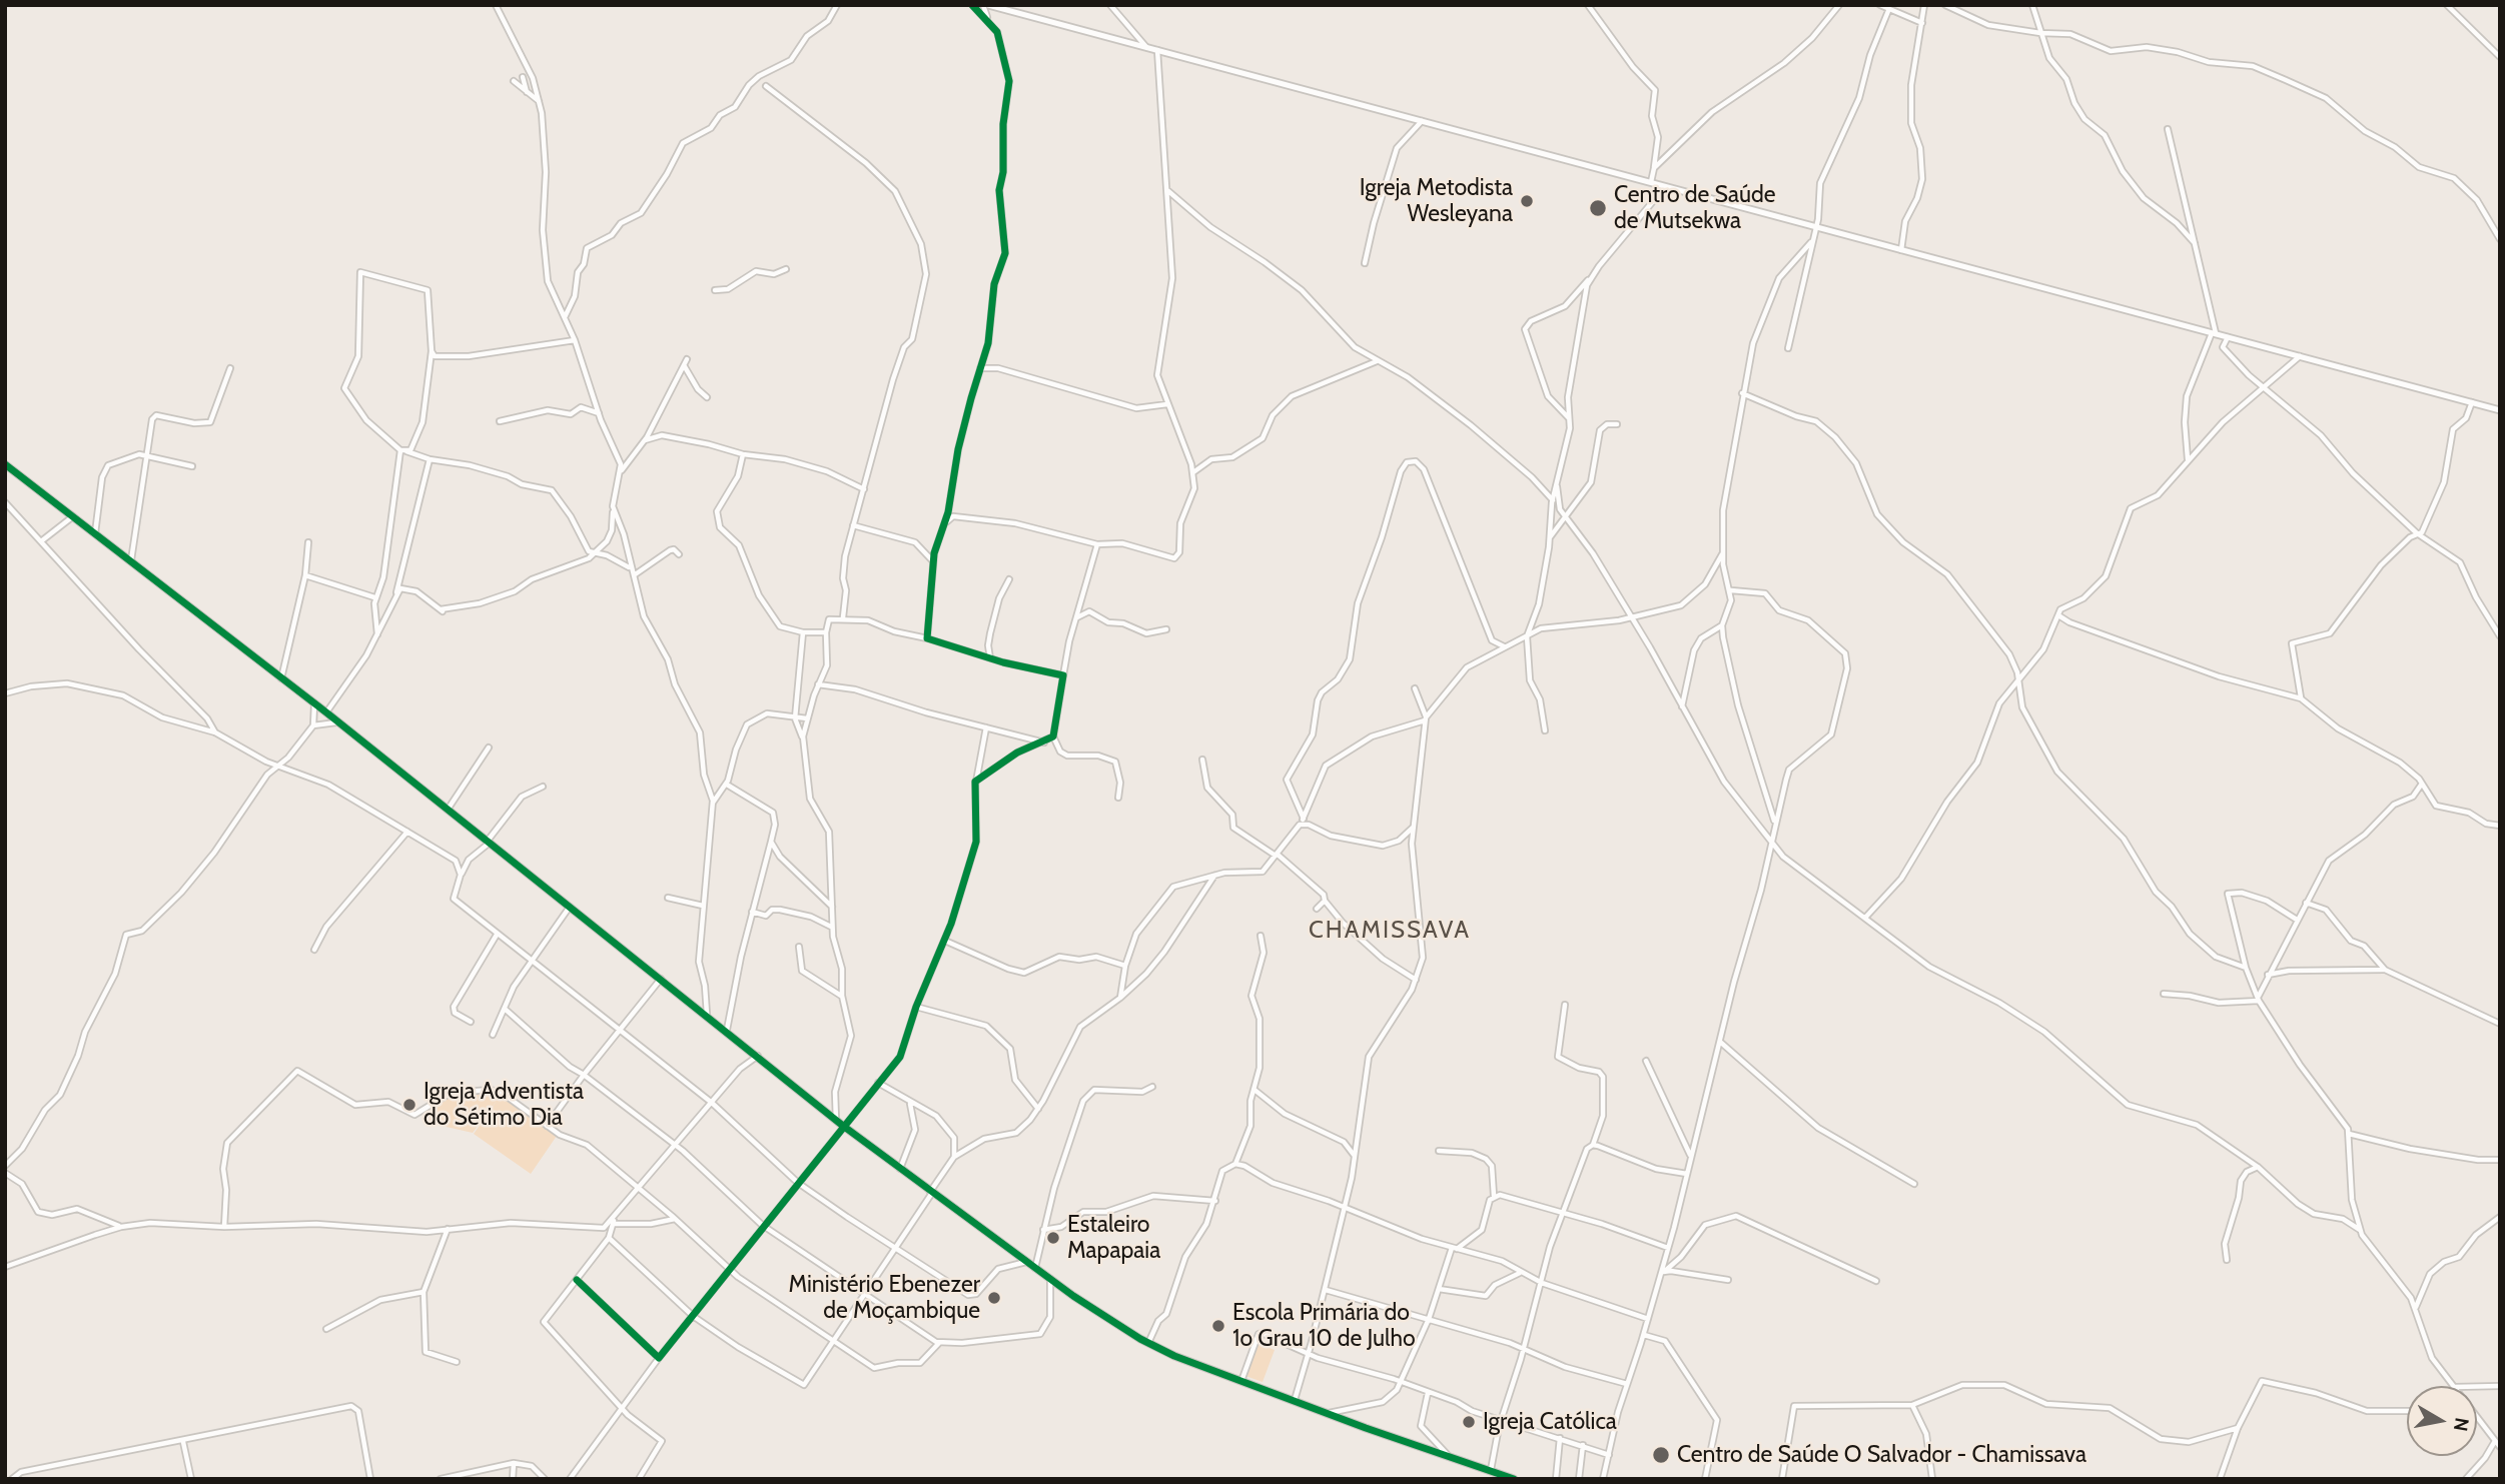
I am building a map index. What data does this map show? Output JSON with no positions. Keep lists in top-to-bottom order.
{
  "districts": ["CHAMISSAVA"],
  "places": [
    "Igreja Metodista Wesleyana",
    "Centro de Saúde de Mutsekwa",
    "Igreja Adventista do Sétimo Dia",
    "Estaleiro Mapapaia",
    "Ministério Ebenezer de Moçambique",
    "Escola Primária do 1o Grau 10 de Julho",
    "Igreja Católica",
    "Centro de Saúde O Salvador - Chamissava"
  ],
  "north": "right"
}
